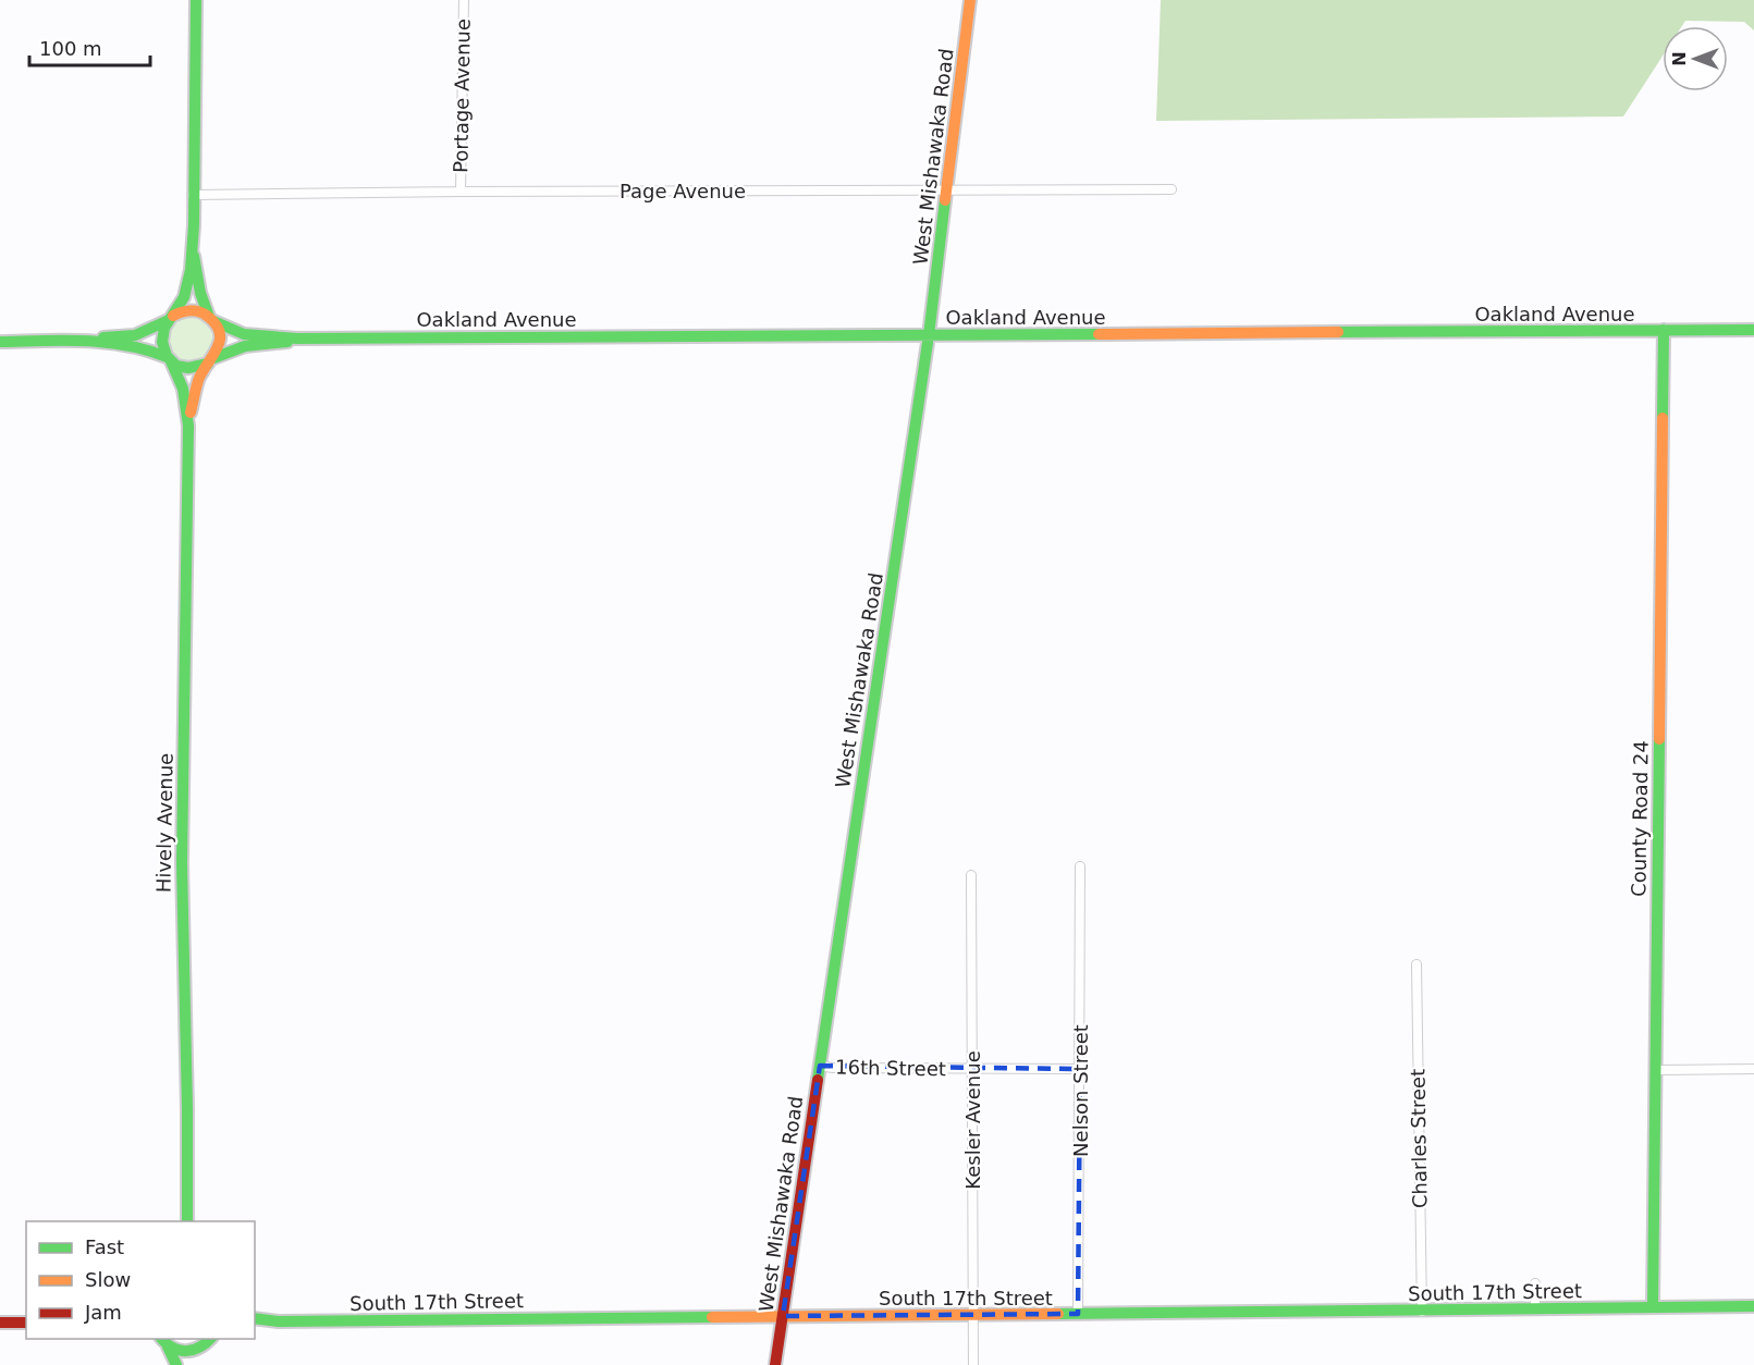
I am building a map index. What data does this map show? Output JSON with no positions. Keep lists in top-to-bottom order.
{
  "streets": {
    "street": [
      "Portage Avenue",
      "West Mishawaka Road",
      "Page Avenue",
      "Oakland Avenue",
      "County Road 24",
      "Hively Avenue",
      "16th Street",
      "Nelson Street",
      "Kesler Avenue",
      "Charles Street",
      "South 17th Street"
    ]
  },
  "crossings": [
    ["Portage Avenue", "Page Avenue"],
    ["West Mishawaka Road", "Page Avenue"],
    ["West Mishawaka Road", "Oakland Avenue"],
    ["West Mishawaka Road", "16th Street"],
    ["West Mishawaka Road", "South 17th Street"],
    ["Oakland Avenue", "County Road 24"],
    ["Oakland Avenue", "Hively Avenue"],
    ["County Road 24", "South 17th Street"],
    ["16th Street", "Nelson Street"],
    ["16th Street", "Kesler Avenue"],
    ["Nelson Street", "South 17th Street"],
    ["Kesler Avenue", "South 17th Street"],
    ["Charles Street", "South 17th Street"]
  ],
  "legend": ["Fast", "Slow", "Jam"],
  "scale_bar": "100 m",
  "north": "left"
}
